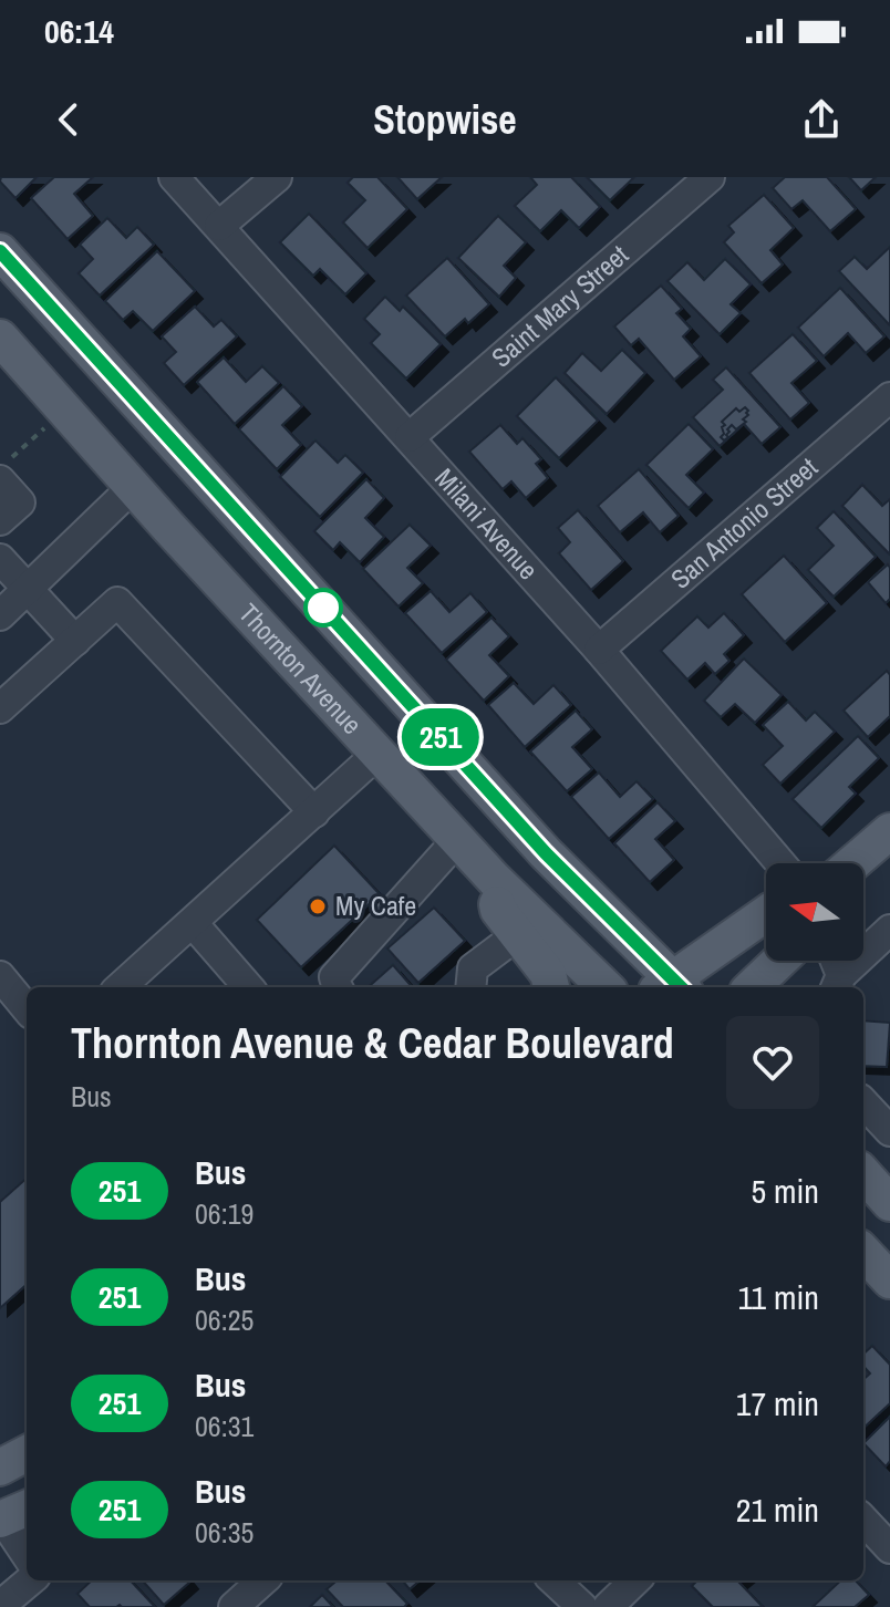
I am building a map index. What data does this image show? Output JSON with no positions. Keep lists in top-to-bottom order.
{
  "streets": {
    "main road": ["Thornton Avenue"],
    "street": ["Saint Mary Street", "San Antonio Street", "Milani Avenue"]
  },
  "crossings": [
    ["Saint Mary Street", "Milani Avenue"],
    ["San Antonio Street", "Milani Avenue"]
  ],
  "places": ["My Cafe"],
  "lines": ["bus line 251"],
  "north": "left",
  "page": {
    "status": "06:14",
    "header": "Stopwise",
    "on_map": "251",
    "heading": ["Thornton Avenue & Cedar Boulevard", "Bus"],
    "list": [
      {
        "mark": "251",
        "name": "Bus",
        "note": "06:19",
        "value": "5 min"
      },
      {
        "mark": "251",
        "name": "Bus",
        "note": "06:25",
        "value": "11 min"
      },
      {
        "mark": "251",
        "name": "Bus",
        "note": "06:31",
        "value": "17 min"
      },
      {
        "mark": "251",
        "name": "Bus",
        "note": "06:35",
        "value": "21 min"
      }
    ]
  }
}
